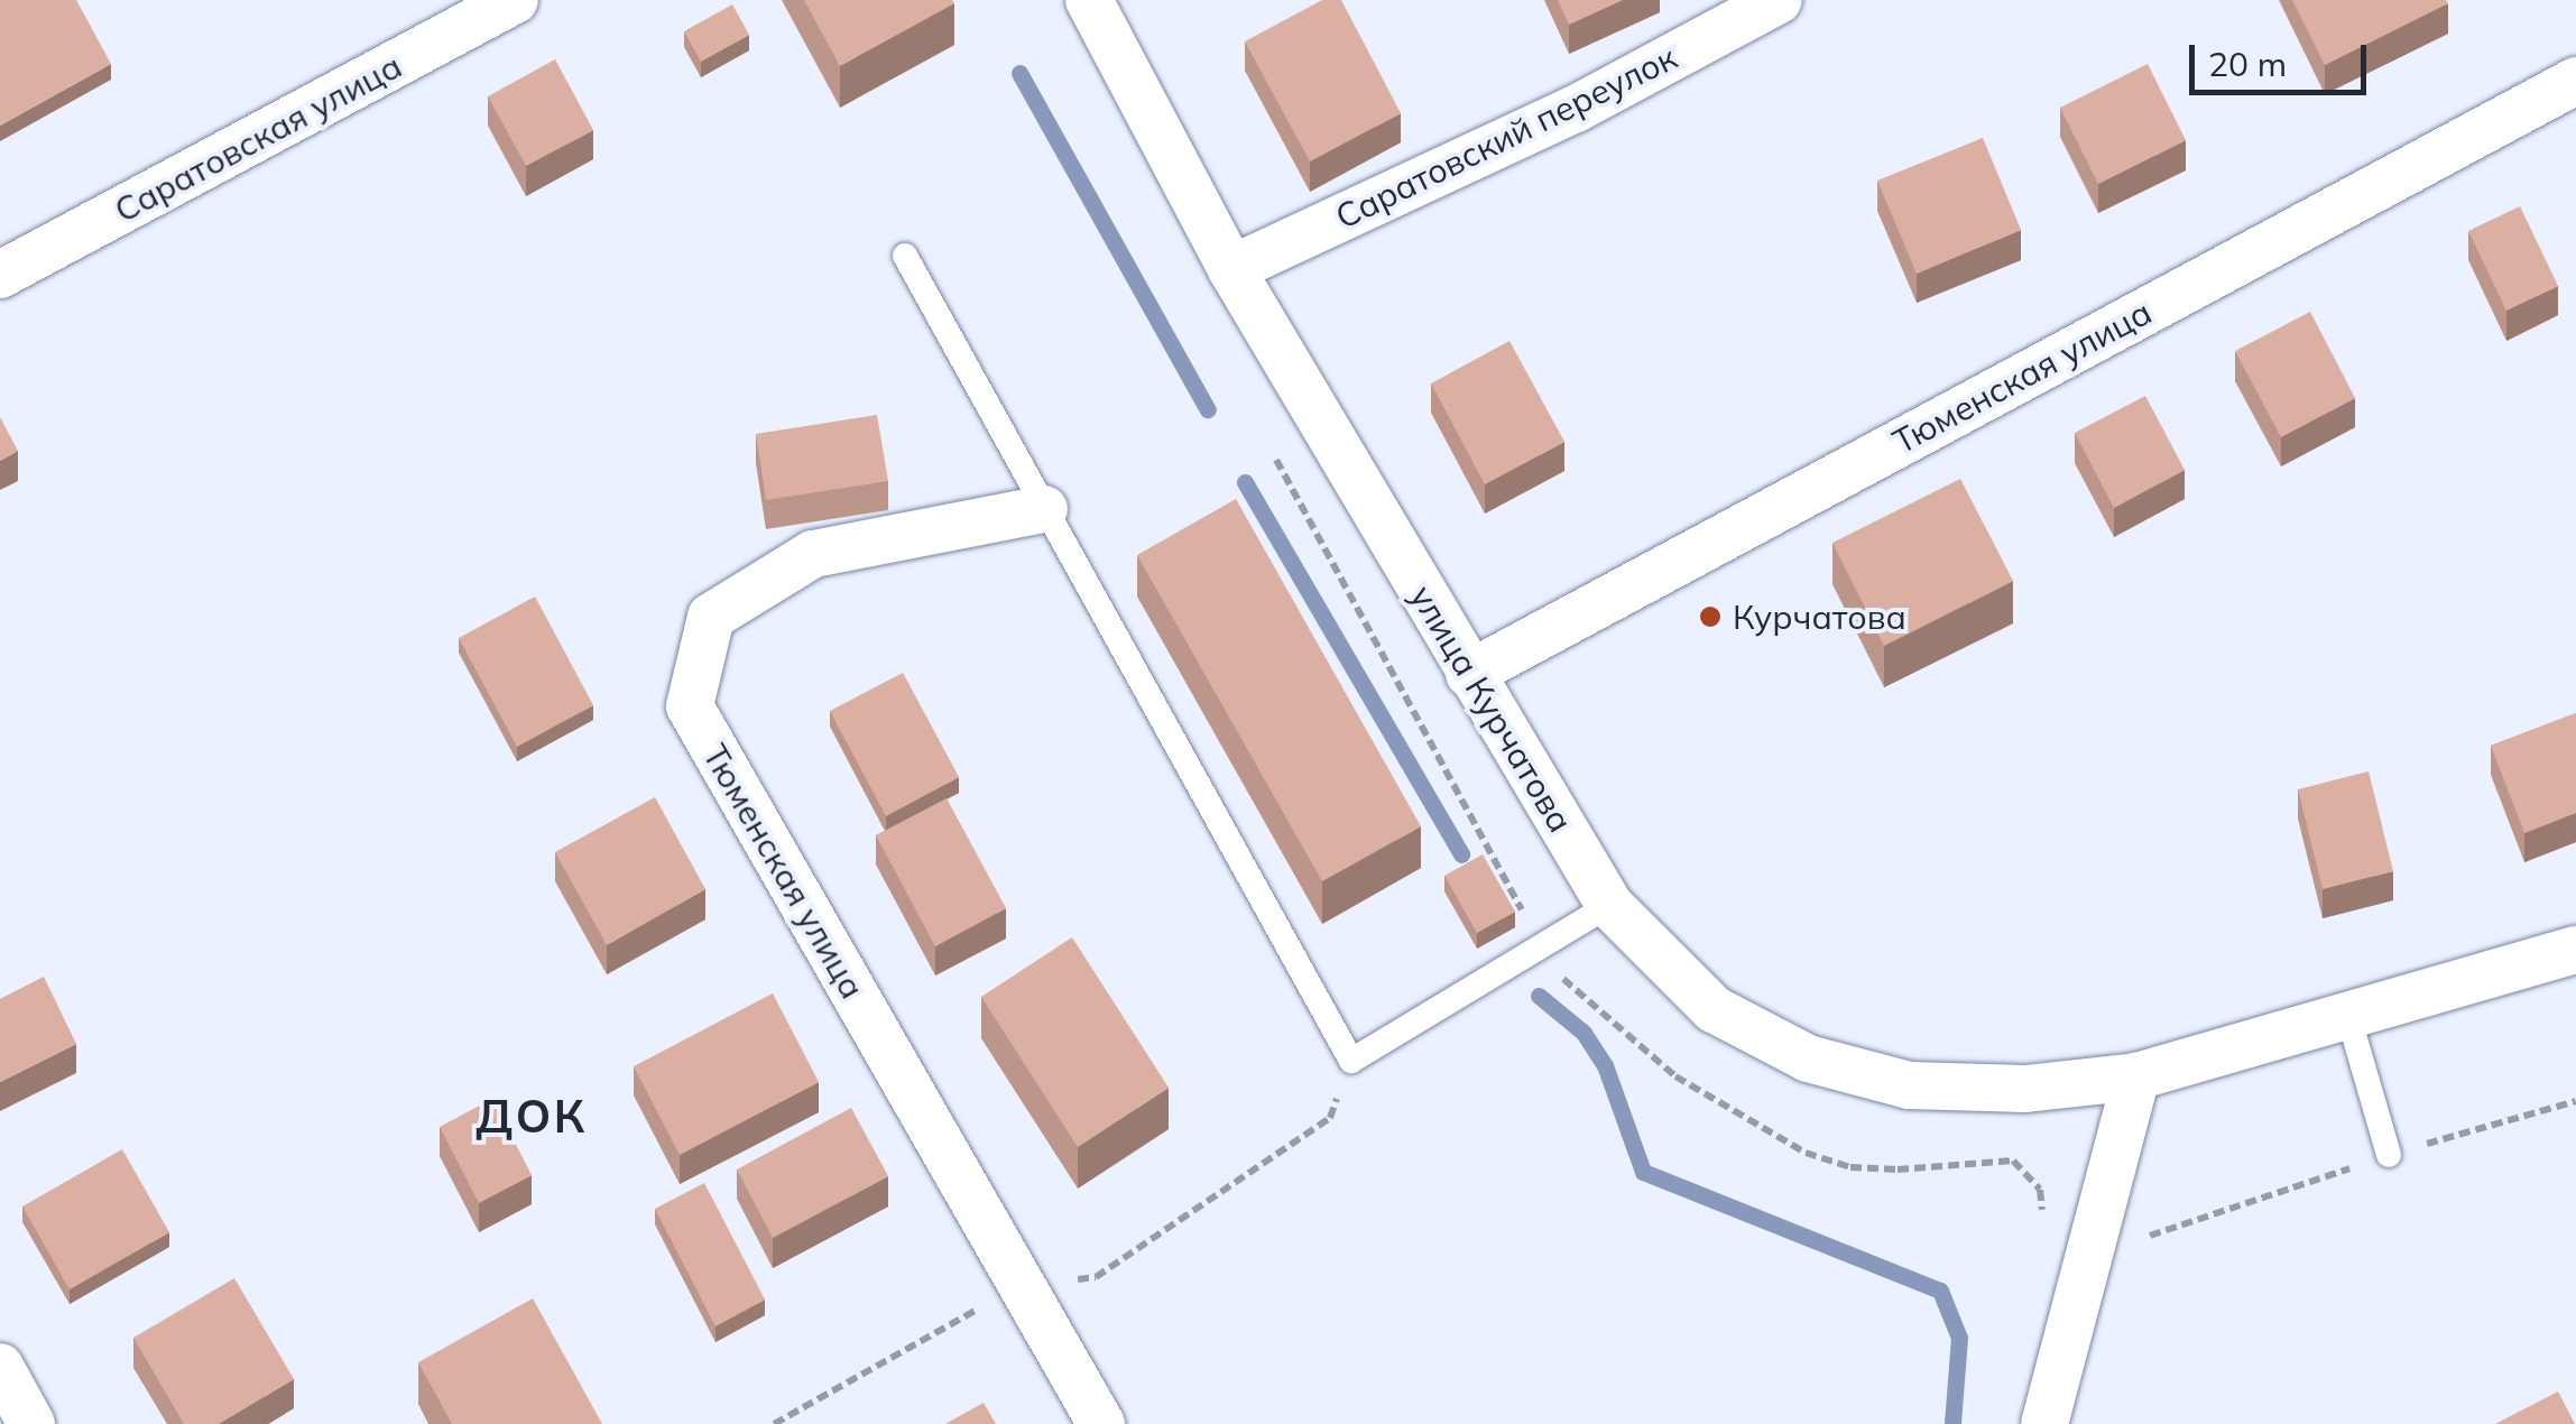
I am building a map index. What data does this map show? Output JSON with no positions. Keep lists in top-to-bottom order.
{
  "streets": {
    "street": [
      "Саратовский переулок",
      "Саратовская улица",
      "Тюменская улица",
      "улица Курчатова"
    ]
  },
  "crossings": [
    ["Саратовский переулок", "улица Курчатова"],
    ["Тюменская улица", "улица Курчатова"]
  ],
  "districts": ["ДОК"],
  "places": ["Курчатова"],
  "scale_bar": "20 m"
}
